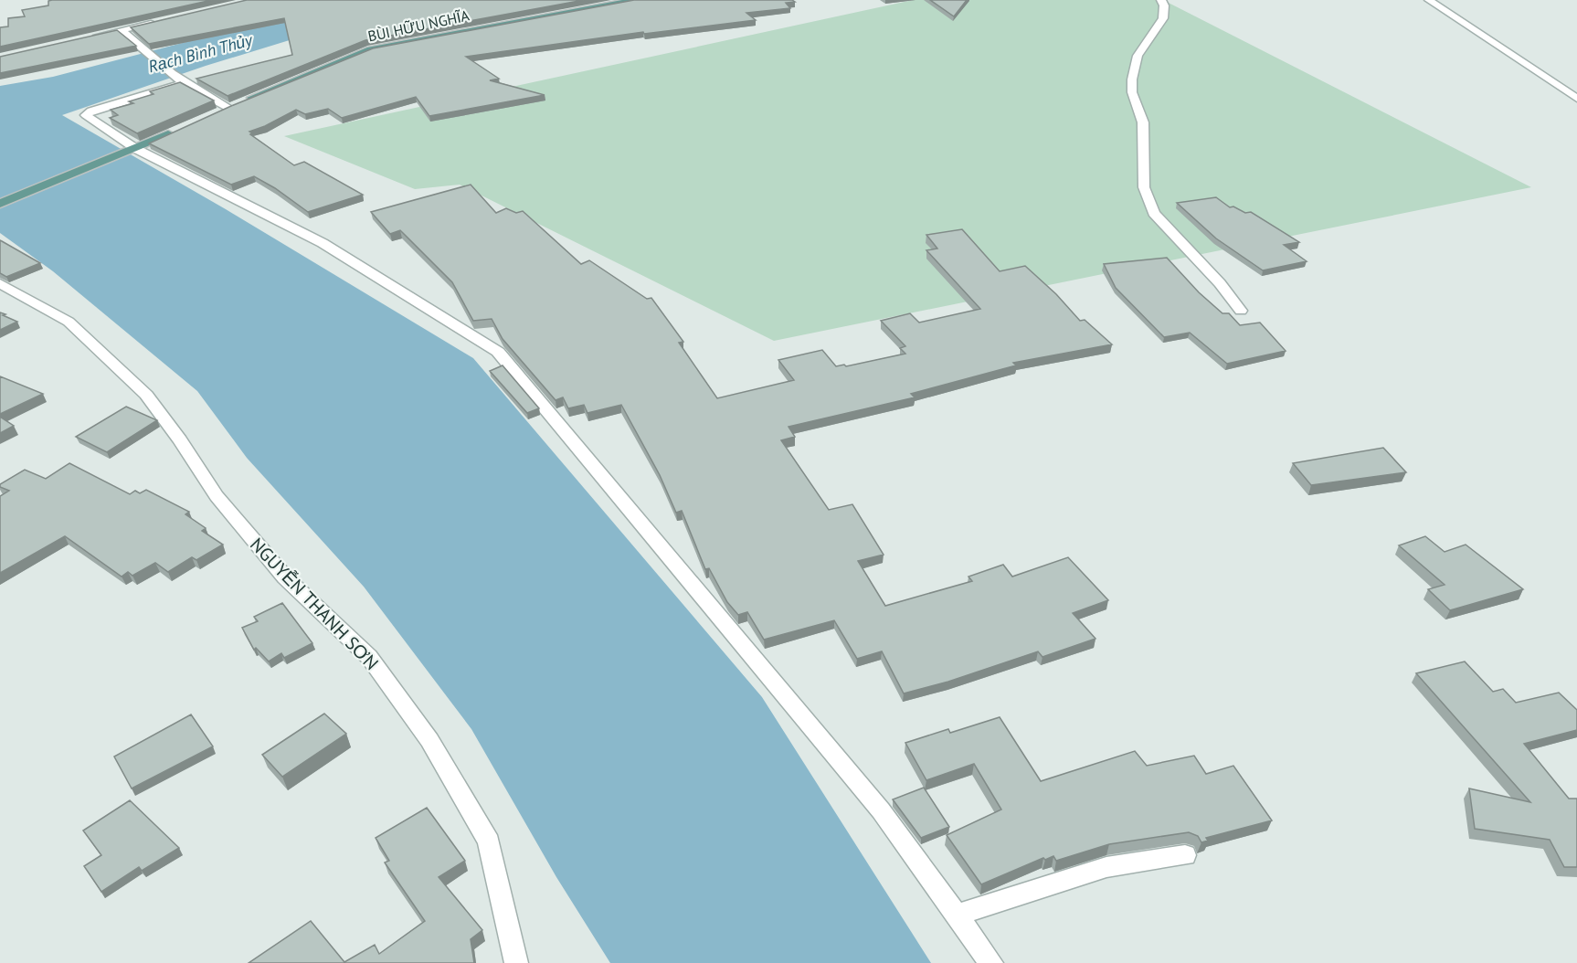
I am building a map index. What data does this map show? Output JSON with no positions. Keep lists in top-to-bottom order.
{
  "streets": {
    "main road": ["BÙI HỮU NGHĨA"],
    "street": ["NGUYỄN THANH SƠN"]
  },
  "water": ["Rạch Bình Thủy"]
}
